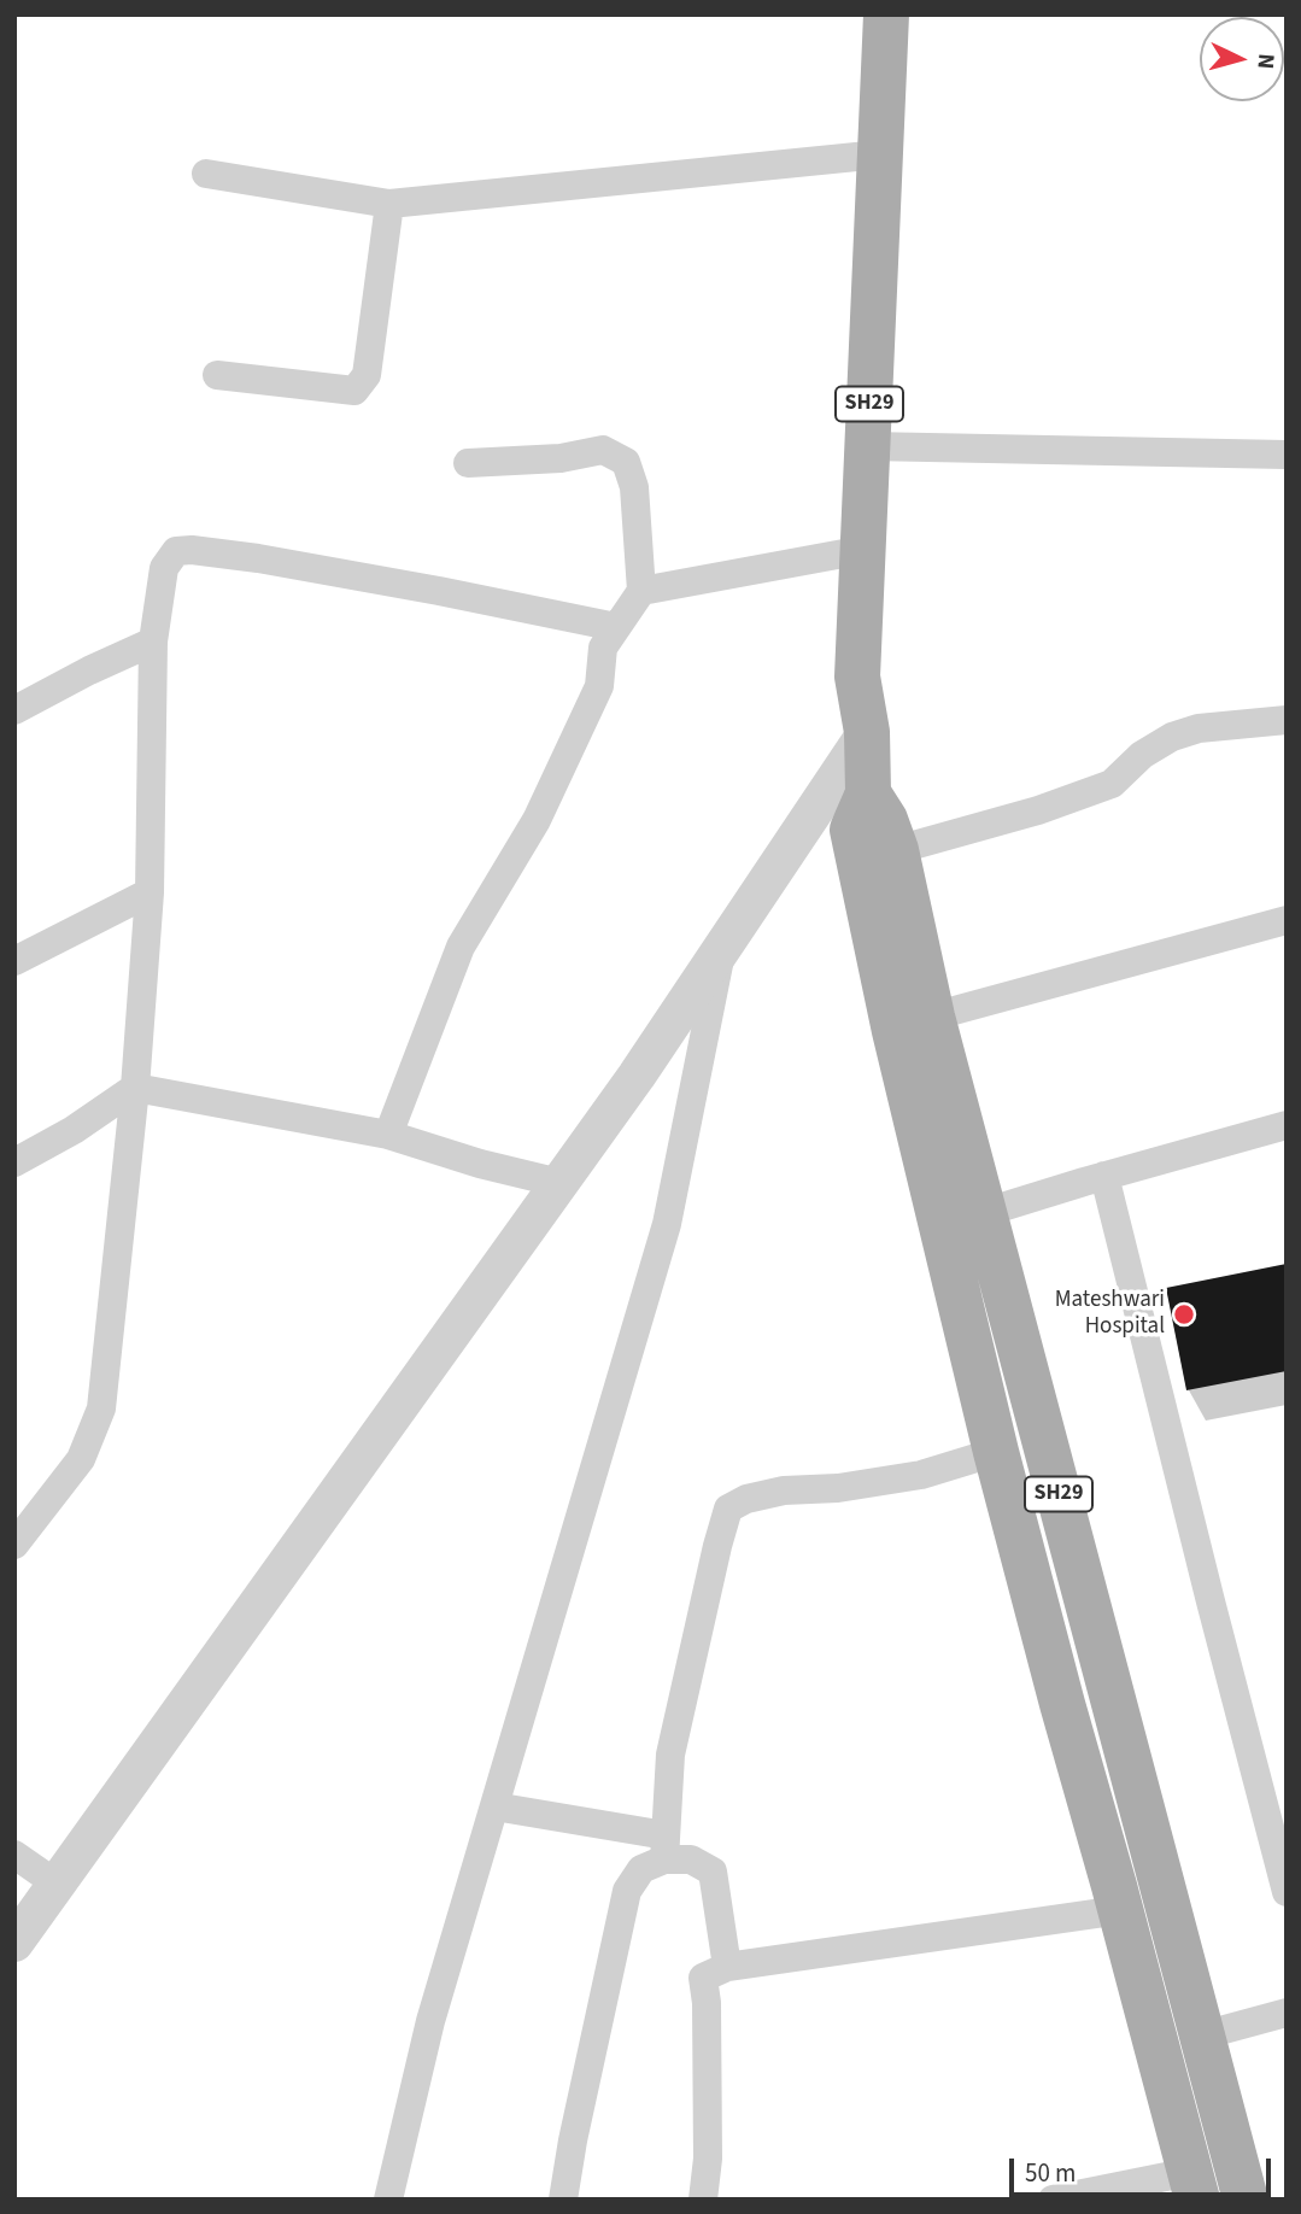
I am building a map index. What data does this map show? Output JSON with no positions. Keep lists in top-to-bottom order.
{
  "streets": {
    "main road": ["SH29"]
  },
  "places": ["Mateshwari Hospital"],
  "scale_bar": "50 m",
  "north": "right"
}
